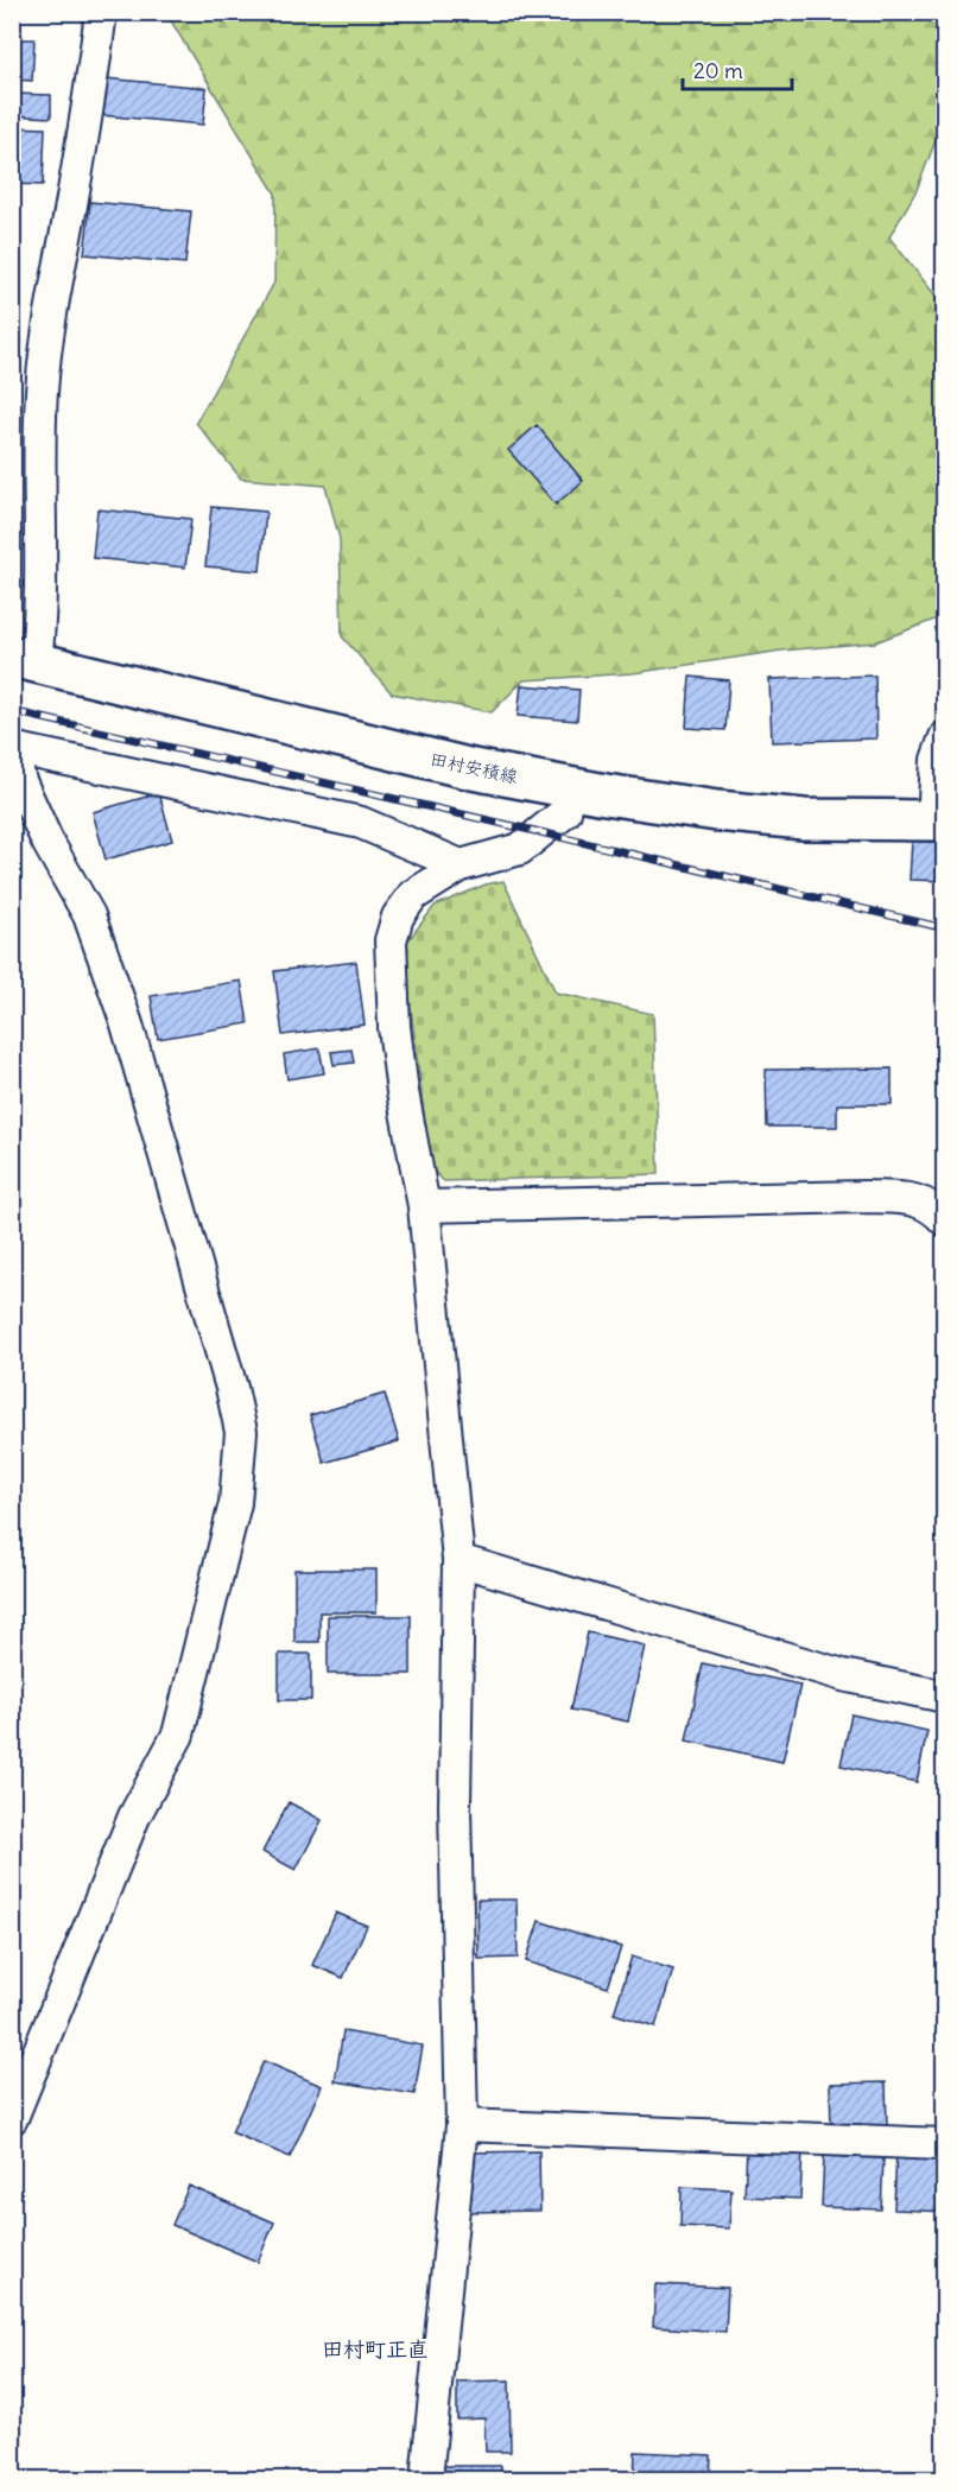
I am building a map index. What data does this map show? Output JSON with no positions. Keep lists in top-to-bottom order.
{
  "streets": {
    "main road": ["田村安積線"]
  },
  "districts": ["田村町正直"],
  "scale_bar": "20 m"
}
